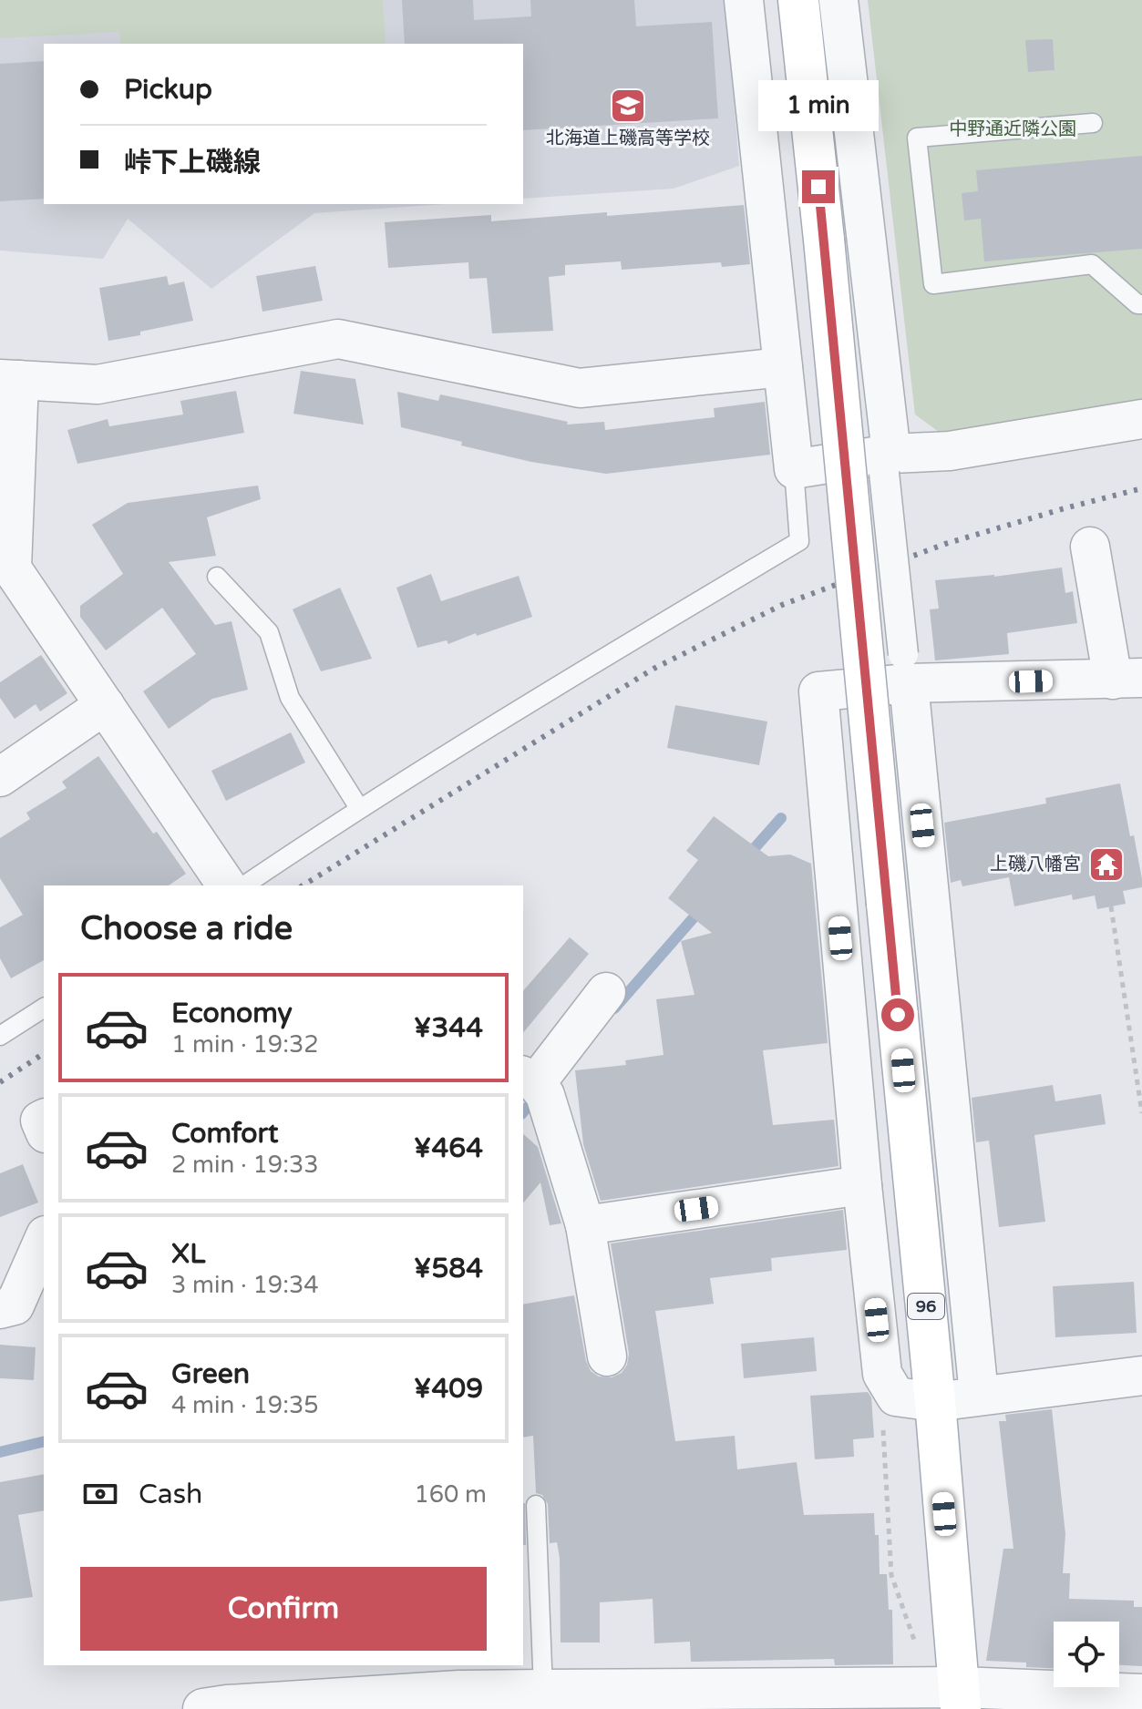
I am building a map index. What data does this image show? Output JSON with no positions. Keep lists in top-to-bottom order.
{
  "streets": {
    "main road": ["96"]
  },
  "parks": ["中野通近隣公園"],
  "places": {
    "school or university": ["北海道上磯高等学校"],
    "temple": ["上磯八幡宮"]
  },
  "page": {
    "banner": ["Pickup", "峠下上磯線"],
    "bubble": "1 min",
    "heading": "Choose a ride",
    "list": [
      {
        "name": "Economy",
        "note": "1 min · 19:32",
        "value": "¥344"
      },
      {
        "name": "Comfort",
        "note": "2 min · 19:33",
        "value": "¥464"
      },
      {
        "name": "XL",
        "note": "3 min · 19:34",
        "value": "¥584"
      },
      {
        "name": "Green",
        "note": "4 min · 19:35",
        "value": "¥409"
      }
    ],
    "pay": ["Cash", "160 m"],
    "buttons": "Confirm"
  }
}
